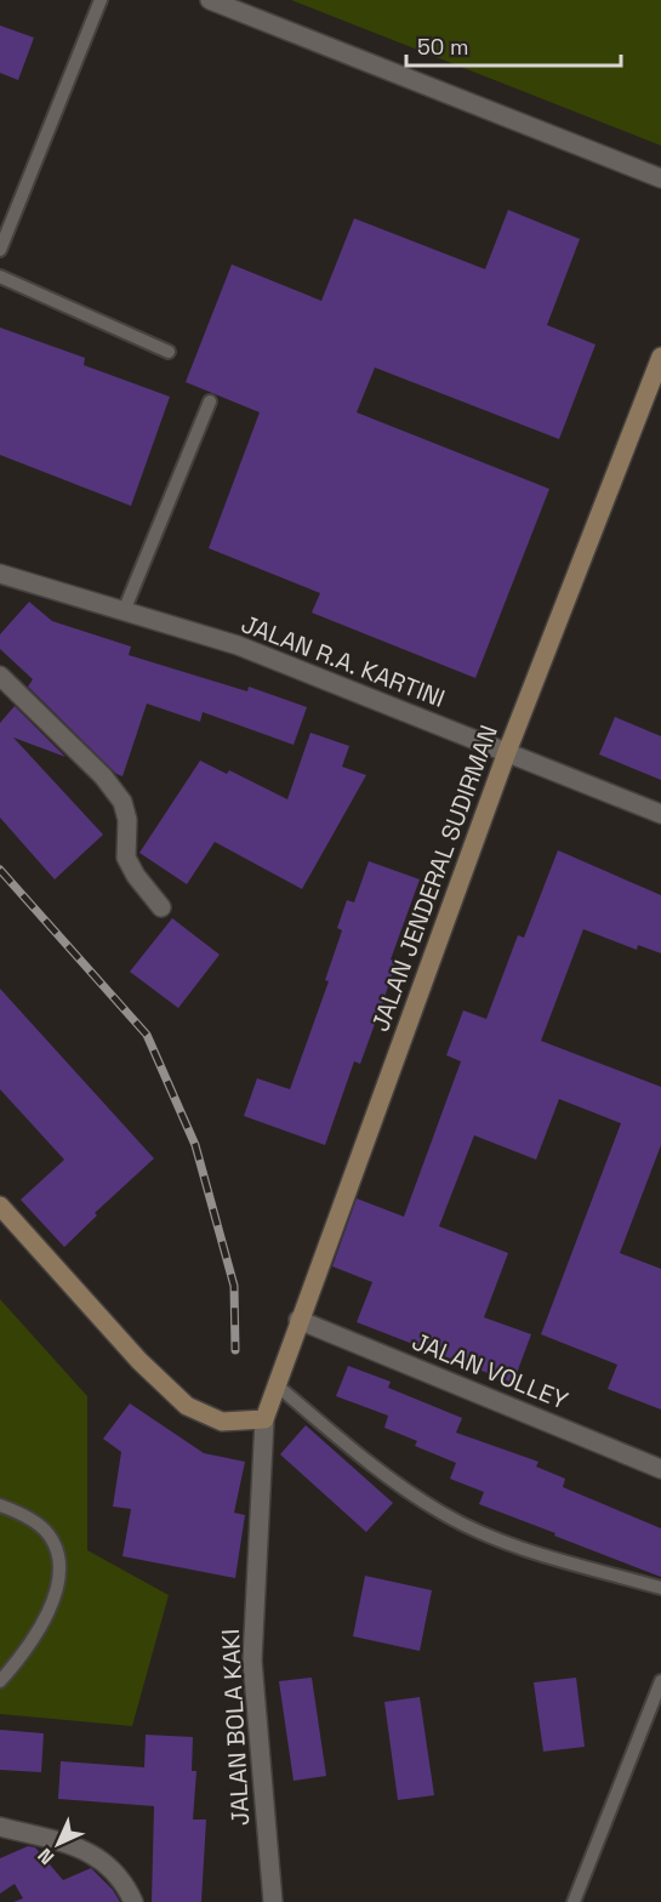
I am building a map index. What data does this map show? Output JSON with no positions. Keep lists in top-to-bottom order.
{
  "streets": {
    "main road": ["JALAN JENDERAL SUDIRMAN"],
    "street": ["JALAN R.A. KARTINI", "JALAN VOLLEY", "JALAN BOLA KAKI"]
  },
  "crossings": [
    ["JALAN R.A. KARTINI", "JALAN JENDERAL SUDIRMAN"],
    ["JALAN JENDERAL SUDIRMAN", "JALAN VOLLEY"],
    ["JALAN JENDERAL SUDIRMAN", "JALAN BOLA KAKI"]
  ],
  "scale_bar": "50 m",
  "north": "bottom left"
}
